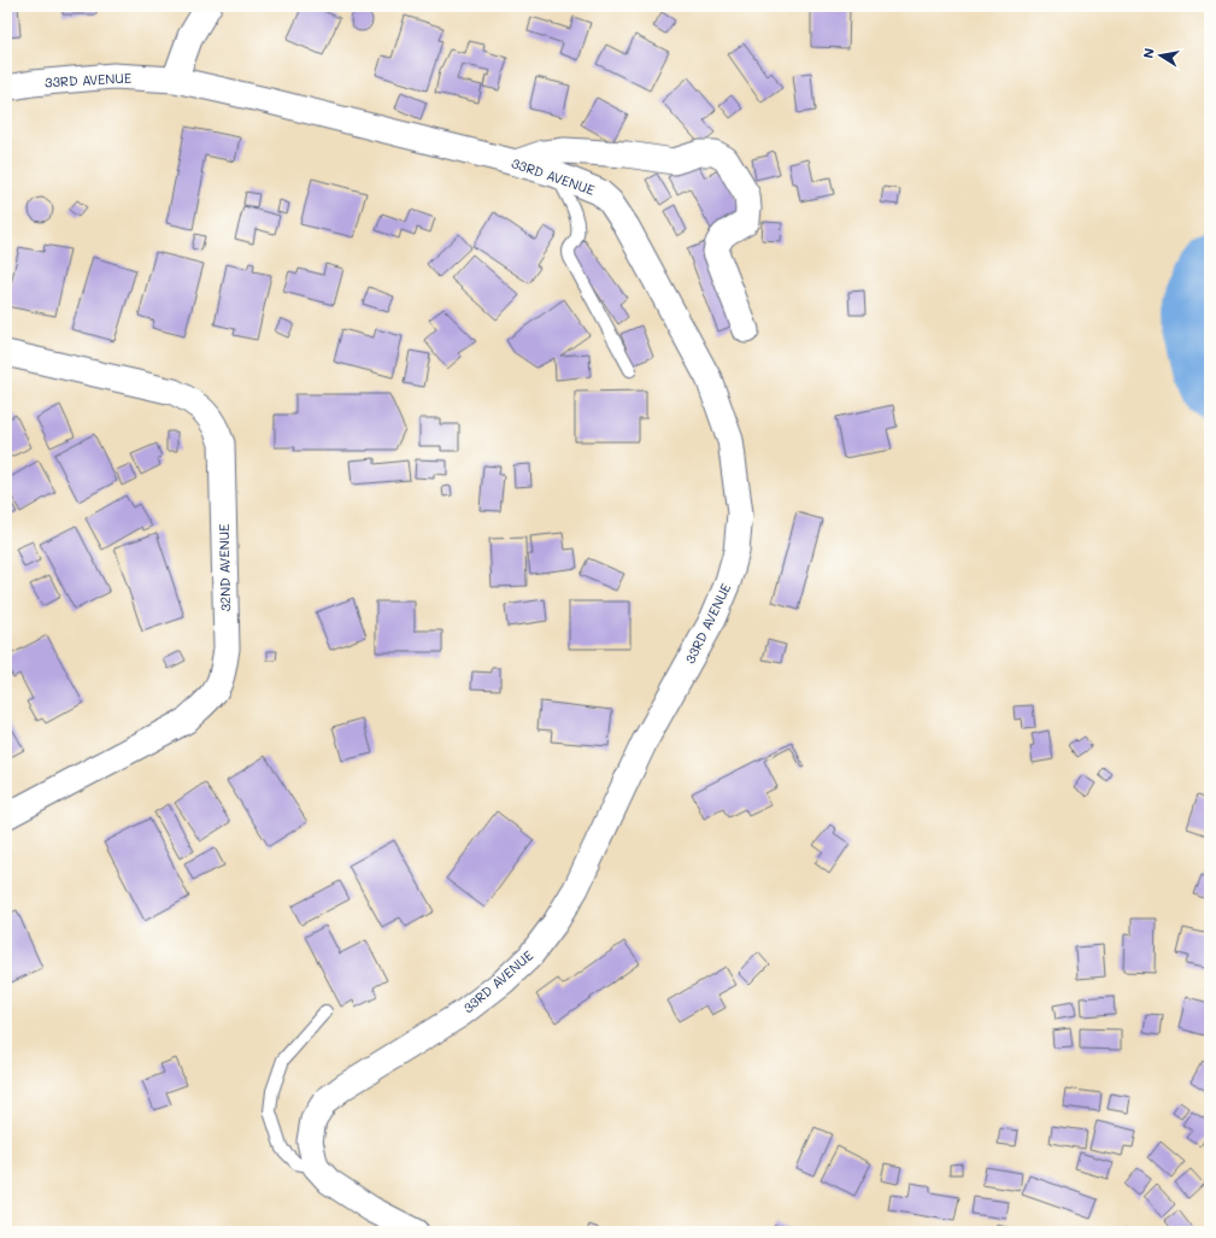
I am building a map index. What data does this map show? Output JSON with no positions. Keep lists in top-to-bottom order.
{
  "streets": {
    "street": ["33RD AVENUE", "32ND AVENUE"]
  },
  "north": "left"
}
